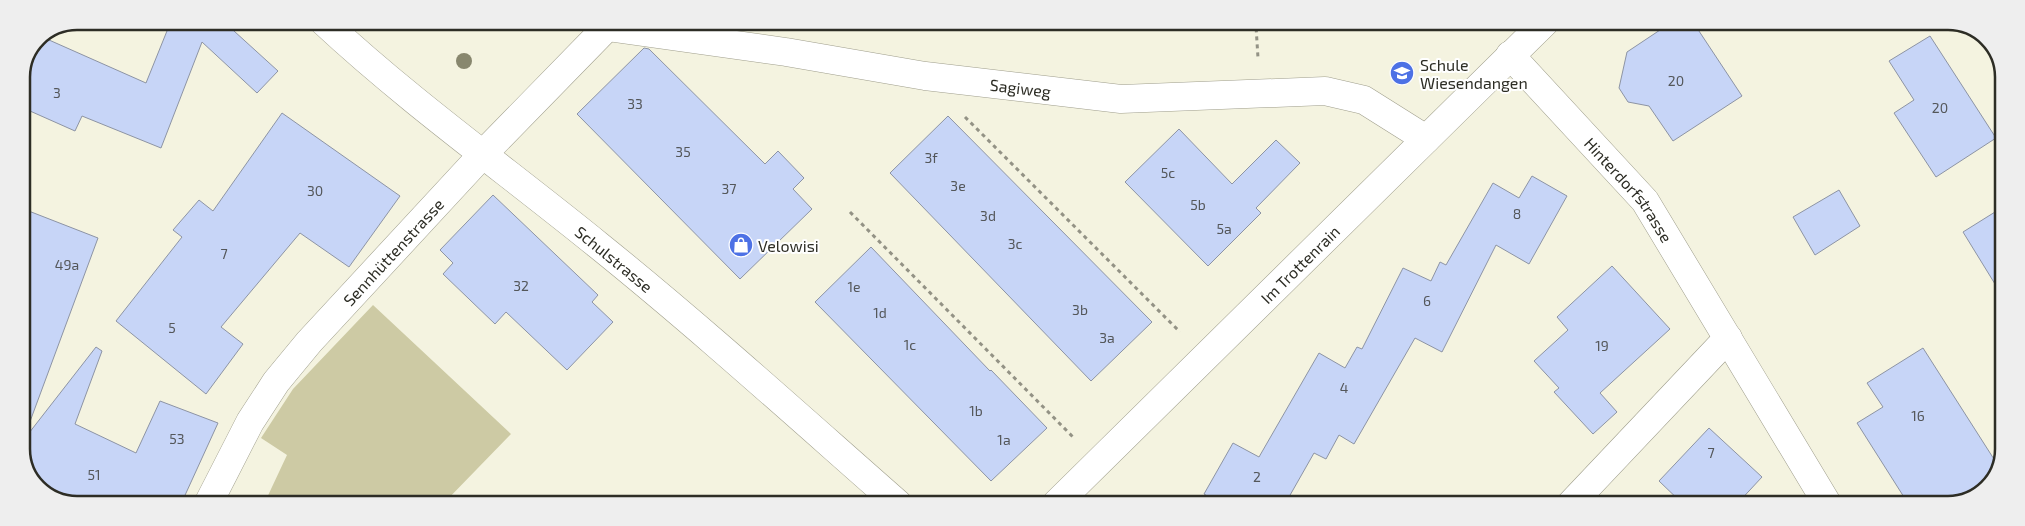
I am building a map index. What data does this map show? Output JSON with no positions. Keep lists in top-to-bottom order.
{
  "streets": {
    "street": [
      "Sagiweg",
      "Hinterdorfstrasse",
      "Sennhüttenstrasse",
      "Schulstrasse",
      "Im Trottenrain"
    ]
  },
  "crossings": [
    ["Sagiweg", "Im Trottenrain"],
    ["Hinterdorfstrasse", "Im Trottenrain"],
    ["Sennhüttenstrasse", "Schulstrasse"]
  ],
  "places": {
    "school or university": ["Schule Wiesendangen"],
    "shop": ["Velowisi"]
  },
  "house_numbers": [
    "20",
    "3",
    "33",
    "20",
    "35",
    "3f",
    "5c",
    "3e",
    "37",
    "30",
    "5b",
    "8",
    "3d",
    "5a",
    "3c",
    "7",
    "49a",
    "32",
    "1e",
    "6",
    "3b",
    "1d",
    "5",
    "3a",
    "1c",
    "19",
    "4",
    "1b",
    "16",
    "53",
    "1a",
    "7",
    "51",
    "2"
  ]
}
